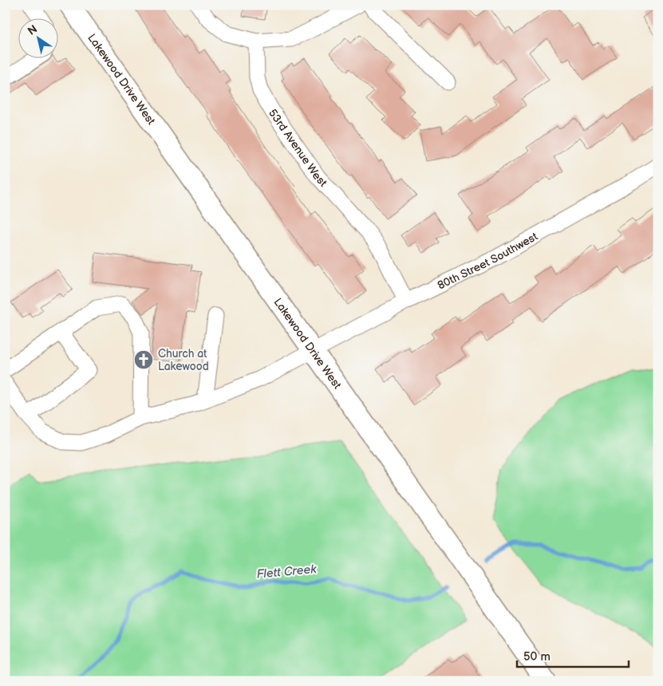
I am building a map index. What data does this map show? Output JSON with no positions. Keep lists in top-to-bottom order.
{
  "streets": {
    "main road": ["Lakewood Drive West"],
    "street": ["53rd Avenue West", "80th Street Southwest"]
  },
  "crossings": [
    ["Lakewood Drive West", "80th Street Southwest"],
    ["53rd Avenue West", "80th Street Southwest"]
  ],
  "water": ["Flett Creek"],
  "places": {
    "church": ["Church at Lakewood"]
  },
  "scale_bar": "50 m",
  "north": "top left"
}
